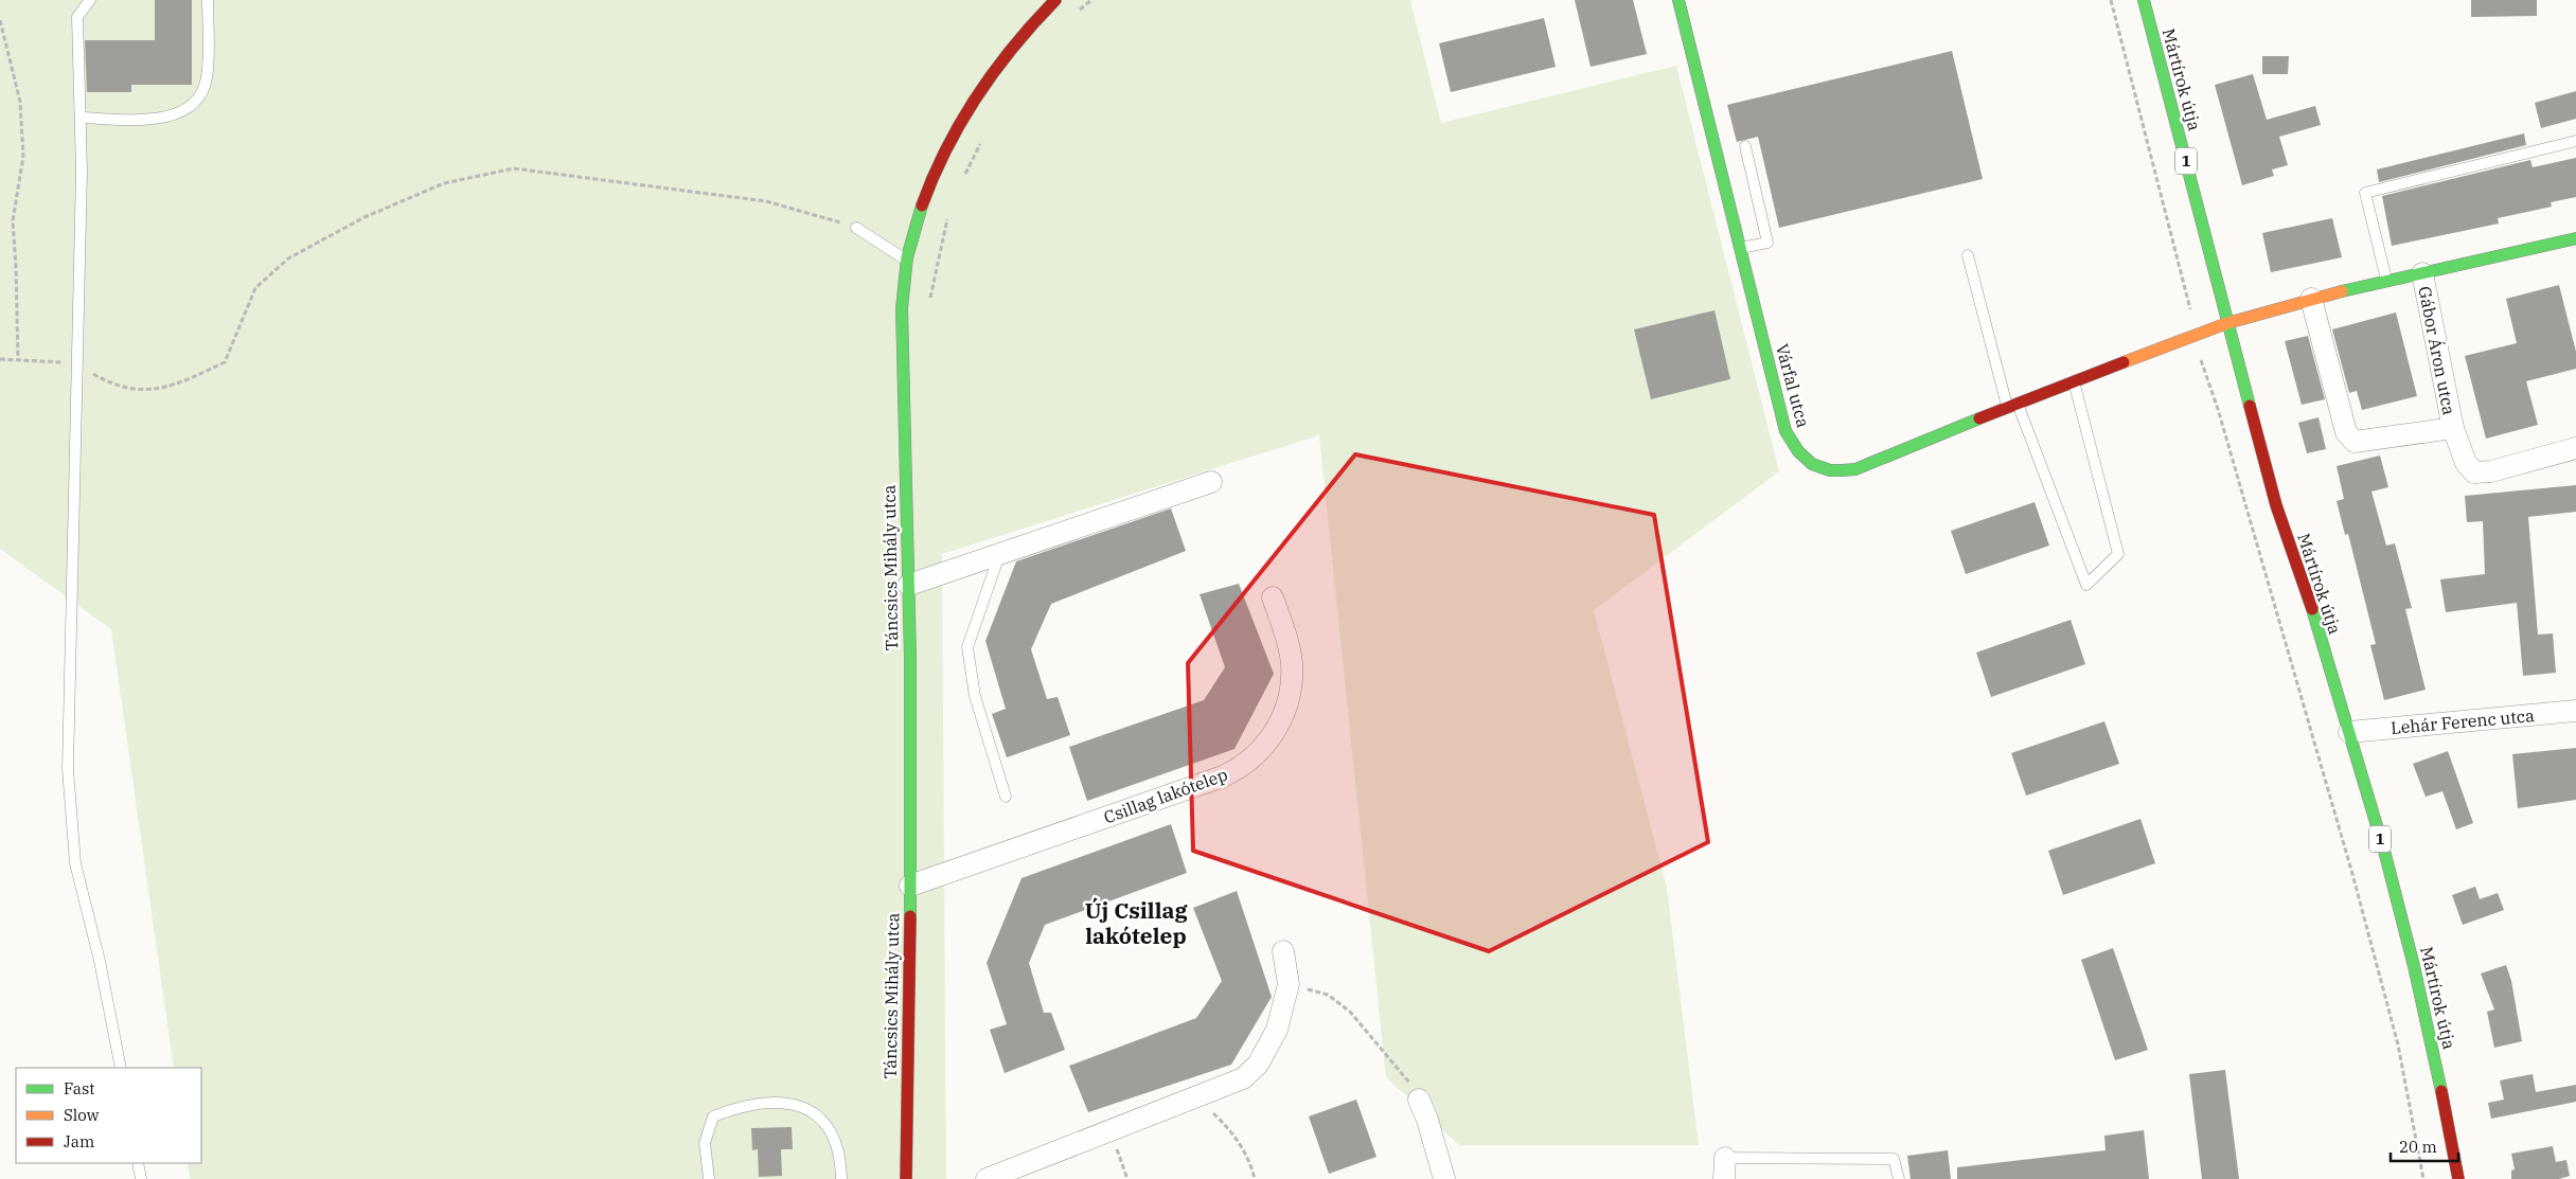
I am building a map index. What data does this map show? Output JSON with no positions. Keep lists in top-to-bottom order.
{
  "streets": {
    "street": [
      "Mártírok útja",
      "1",
      "Gábor Áron utca",
      "Várfal utca",
      "Táncsics Mihály utca",
      "Lehár Ferenc utca",
      "Csillag lakótelep"
    ]
  },
  "crossings": [
    ["Mártírok útja", "Gábor Áron utca"],
    ["Mártírok útja", "Várfal utca"],
    ["Mártírok útja", "Lehár Ferenc utca"],
    ["Gábor Áron utca", "Várfal utca"],
    ["Táncsics Mihály utca", "Csillag lakótelep"]
  ],
  "districts": ["Új Csillag lakótelep"],
  "legend": ["Fast", "Slow", "Jam"],
  "scale_bar": "20 m"
}
